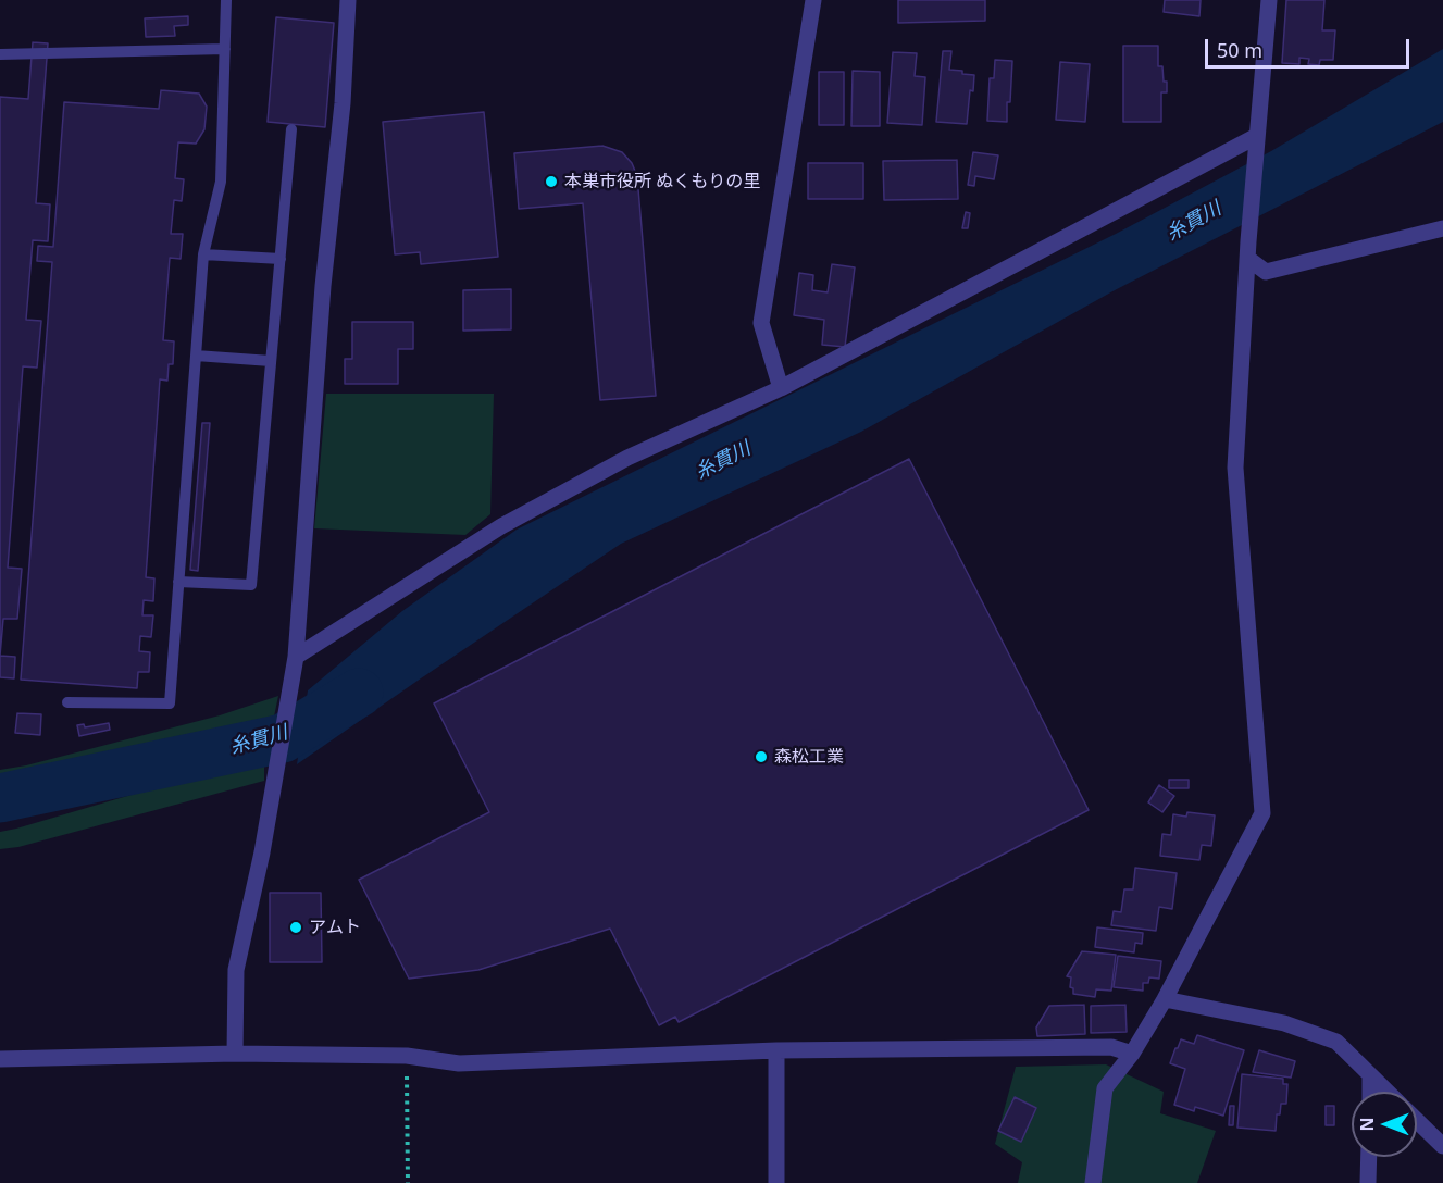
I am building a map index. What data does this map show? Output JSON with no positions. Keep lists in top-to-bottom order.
{
  "water": ["糸貫川"],
  "places": ["本巣市役所 ぬくもりの里", "森松工業", "アムト"],
  "scale_bar": "50 m",
  "north": "left"
}
